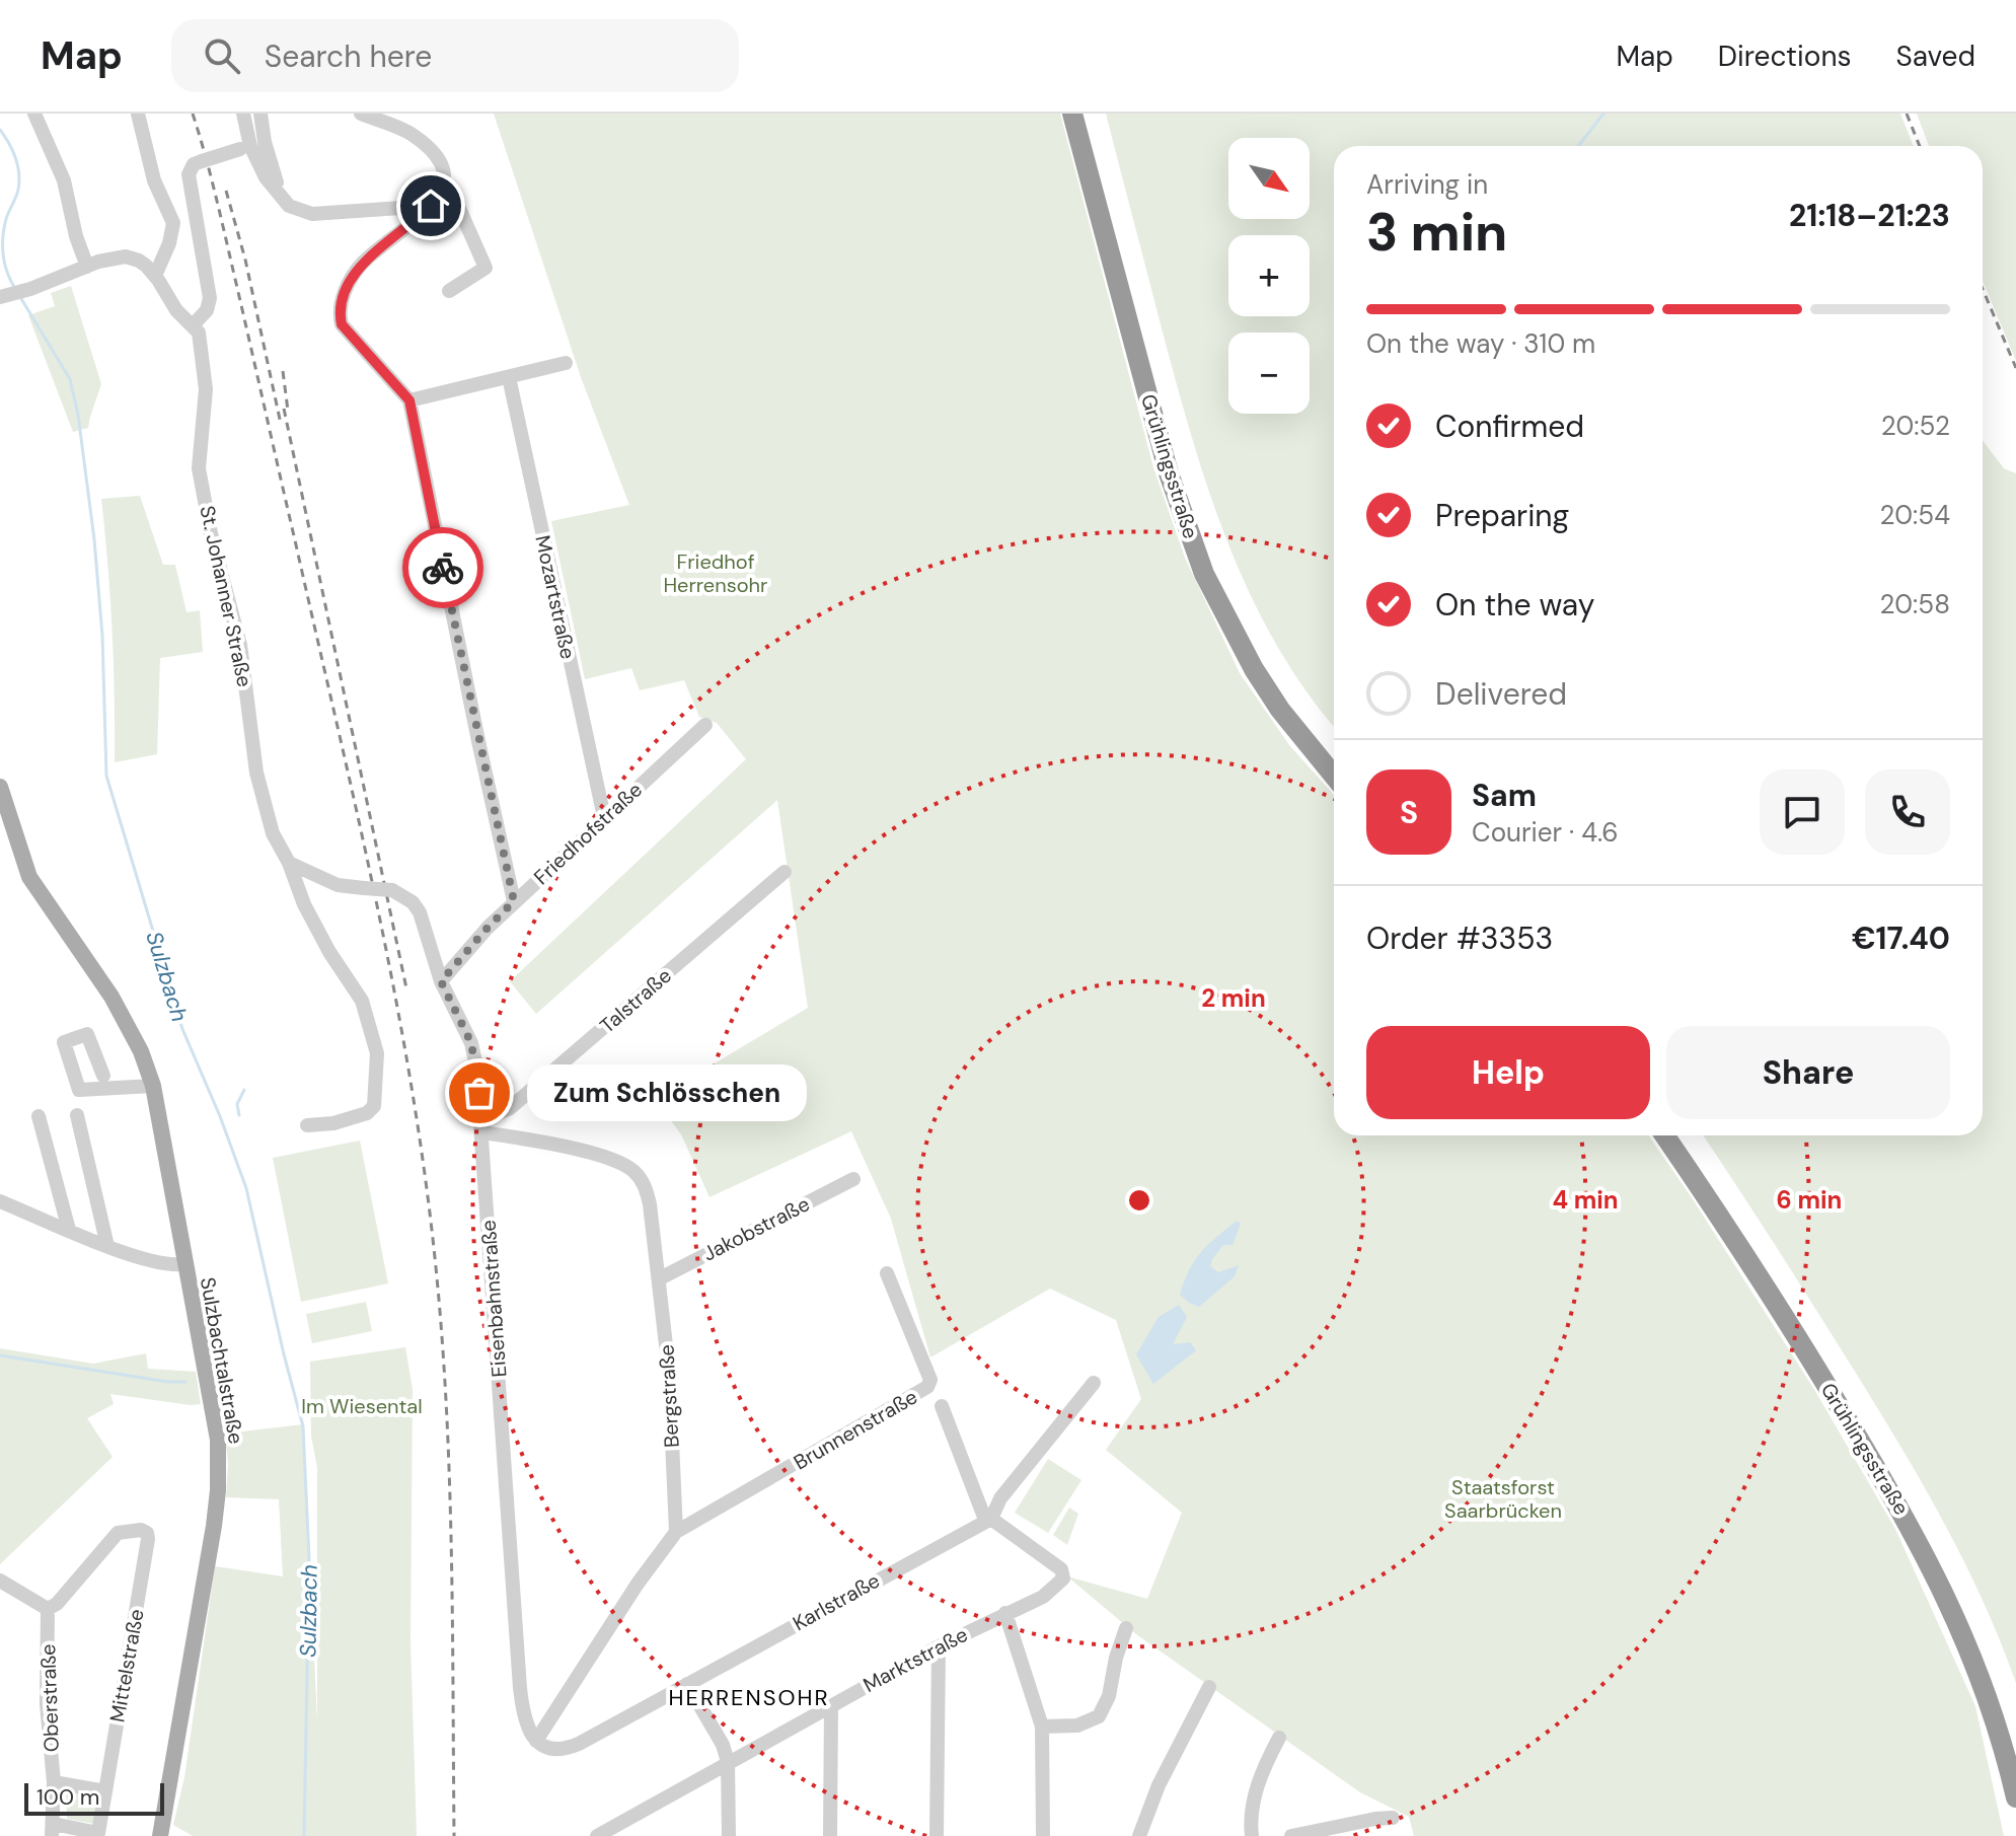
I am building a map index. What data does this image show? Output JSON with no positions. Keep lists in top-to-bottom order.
{
  "streets": {
    "highway": ["Grühlingsstraße"],
    "main road": ["Sulzbachtalstraße"],
    "street": [
      "St. Johanner Straße",
      "Mozartstraße",
      "Friedhofstraße",
      "Talstraße",
      "Jakobstraße",
      "Eisenbahnstraße",
      "Bergstraße",
      "Brunnenstraße",
      "Karlstraße",
      "Marktstraße",
      "Mittelstraße",
      "Oberstraße"
    ]
  },
  "crossings": [
    ["St. Johanner Straße", "Eisenbahnstraße"],
    ["Mozartstraße", "Friedhofstraße"],
    ["Friedhofstraße", "Eisenbahnstraße"],
    ["Talstraße", "Eisenbahnstraße"],
    ["Talstraße", "Bergstraße"],
    ["Jakobstraße", "Bergstraße"],
    ["Eisenbahnstraße", "Bergstraße"],
    ["Eisenbahnstraße", "Karlstraße"],
    ["Bergstraße", "Brunnenstraße"],
    ["Karlstraße", "Marktstraße"],
    ["Mittelstraße", "Oberstraße"]
  ],
  "districts": ["HERRENSOHR"],
  "water": ["Sulzbach"],
  "parks": ["Friedhof Herrensohr", "Im Wiesental", "Staatsforst Saarbrücken"],
  "places": ["Zum Schlösschen"],
  "scale_bar": "100 m",
  "north": "bottom right",
  "page": {
    "header": "Map",
    "search": "Search here",
    "nav": ["Map", "Directions", "Saved"],
    "map_buttons": ["+", "−"],
    "heading": ["3 min", "Arriving in", "21:18–21:23"],
    "panel": [
      "Sam",
      "Courier · 4.6",
      "Order #3353",
      "€17.40"
    ],
    "bar": "On the way · 310 m",
    "list": [
      ["Confirmed", "20:52"],
      ["Preparing", "20:54"],
      ["On the way", "20:58"],
      "Delivered"
    ],
    "round": "S",
    "buttons": ["Help", "Share"],
    "bubble": "Zum Schlösschen",
    "scale": "100 m"
  },
  "rings": ["2 min", "4 min", "6 min"]
}
